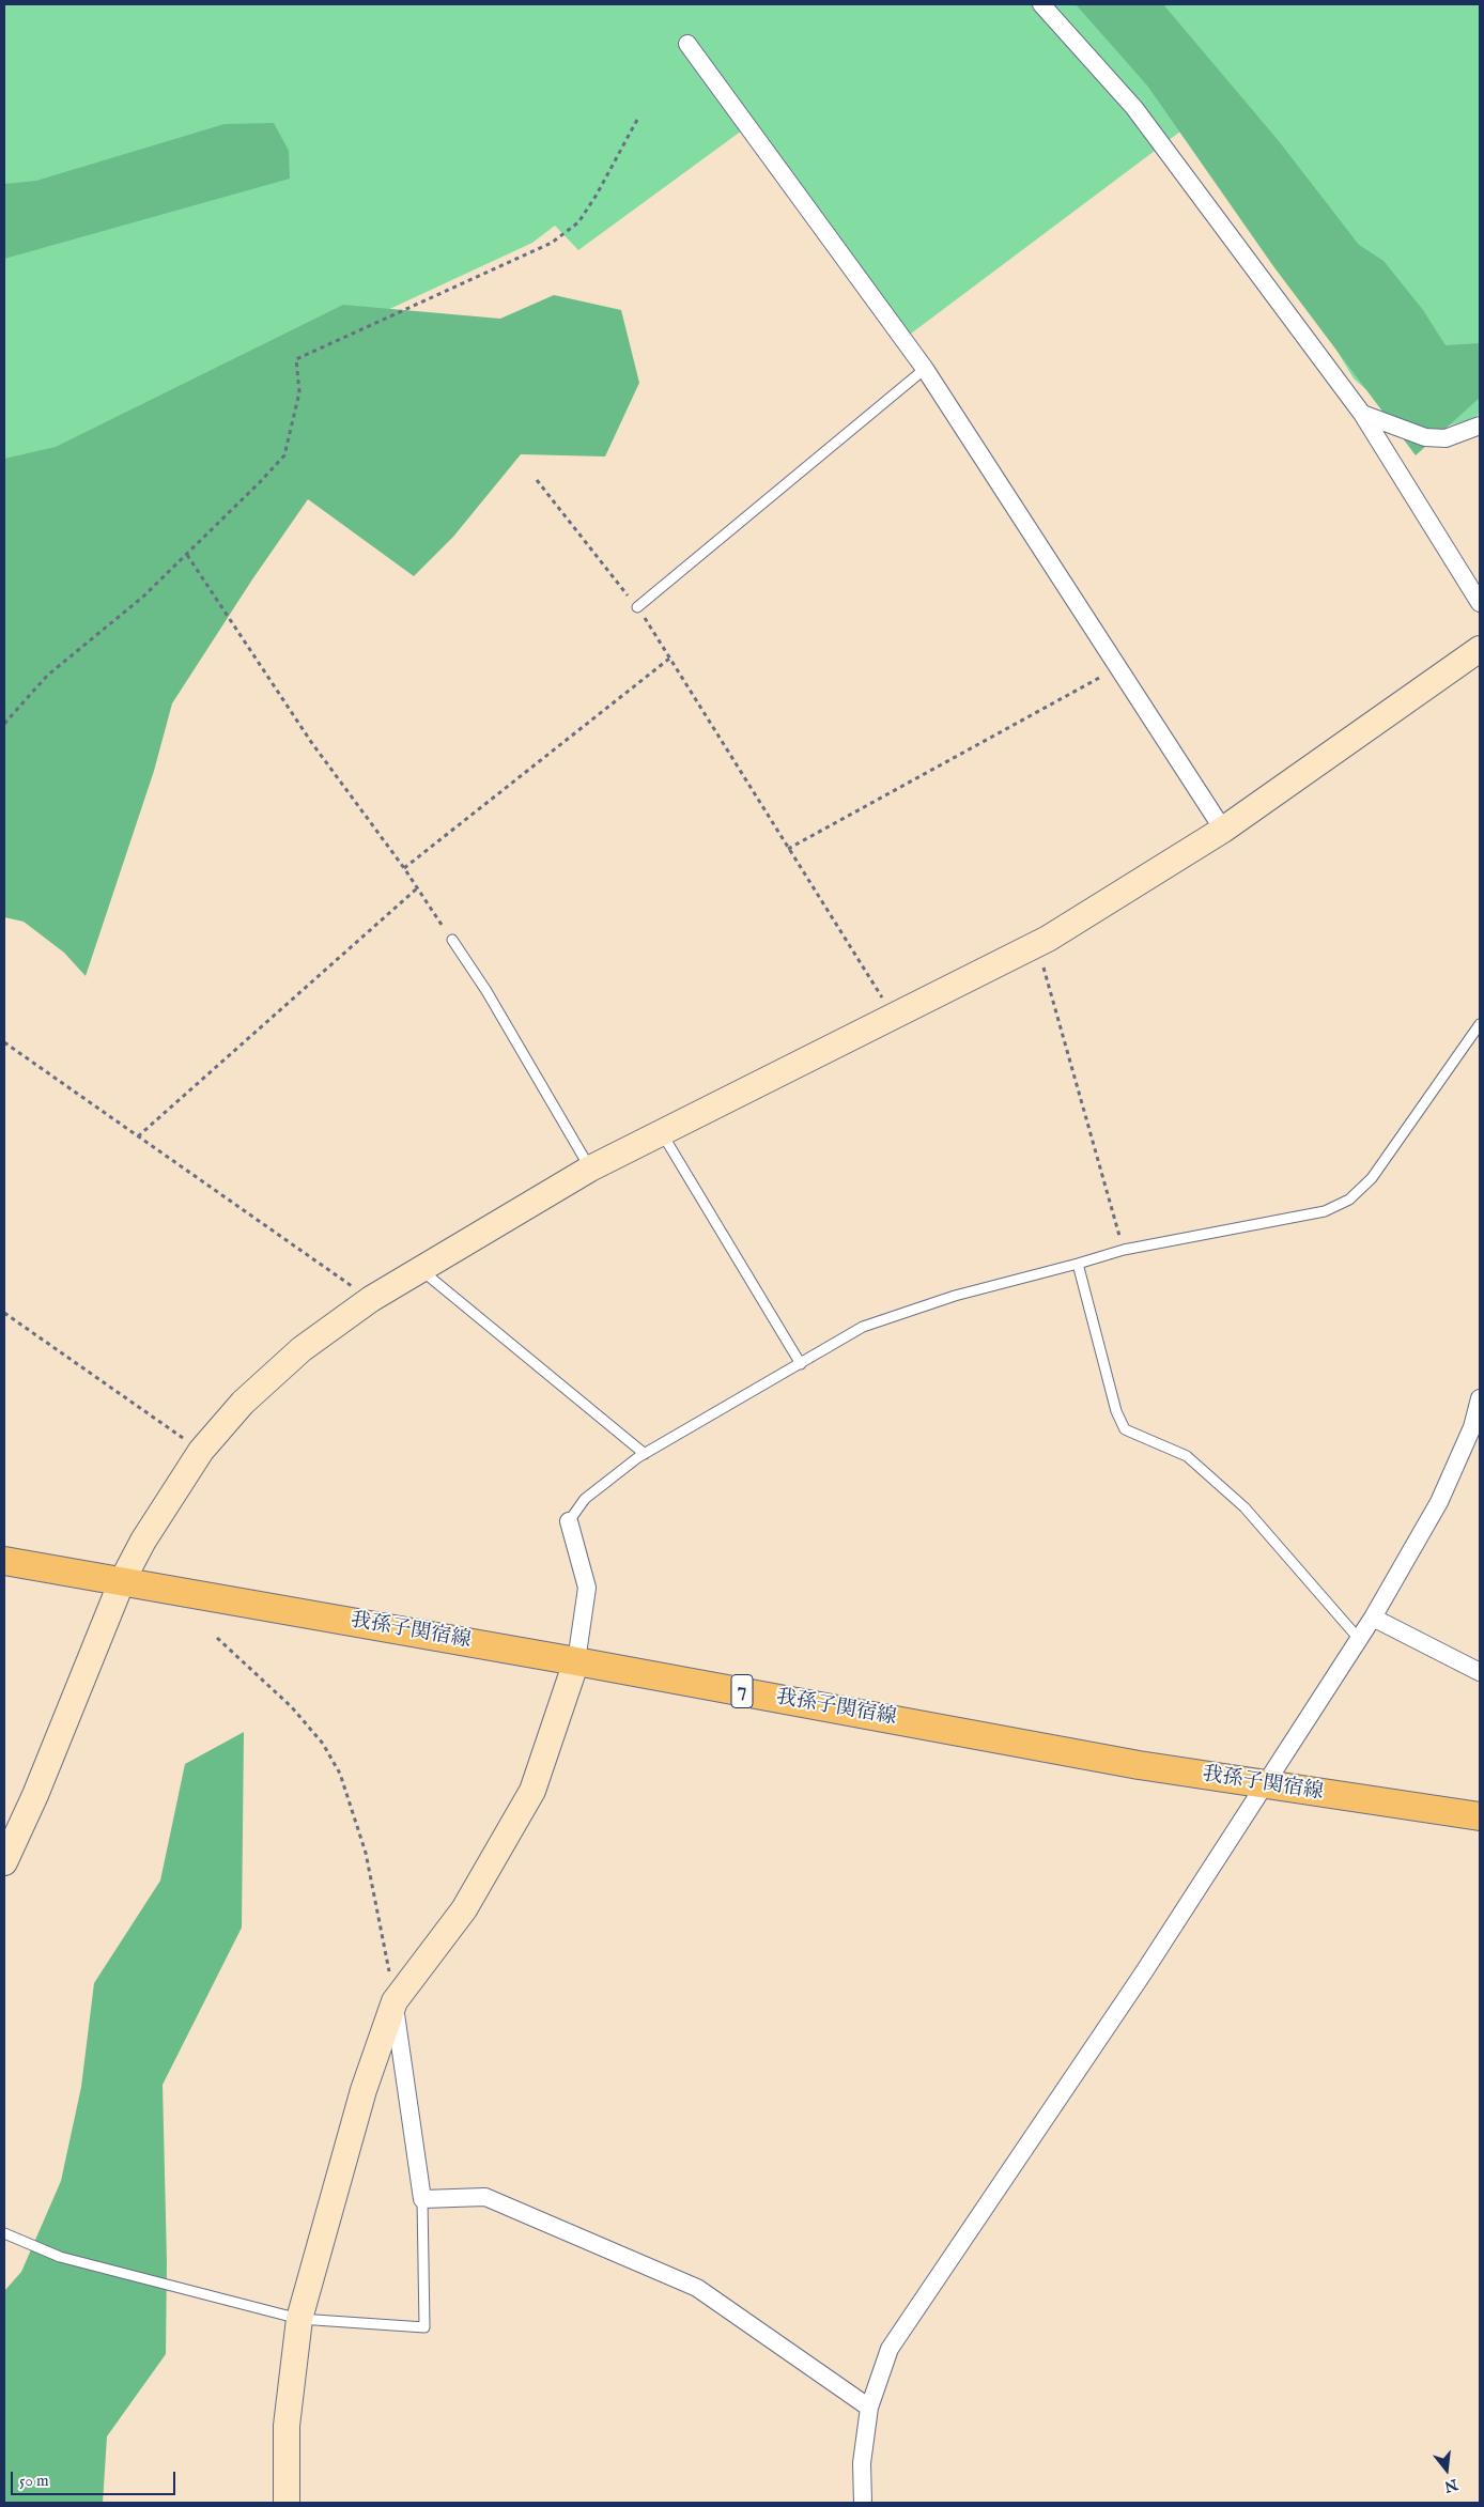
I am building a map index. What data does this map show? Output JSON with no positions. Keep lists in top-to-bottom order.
{
  "streets": {
    "main road": ["我孫子関宿線", "7"]
  },
  "scale_bar": "50 m",
  "north": "bottom"
}
